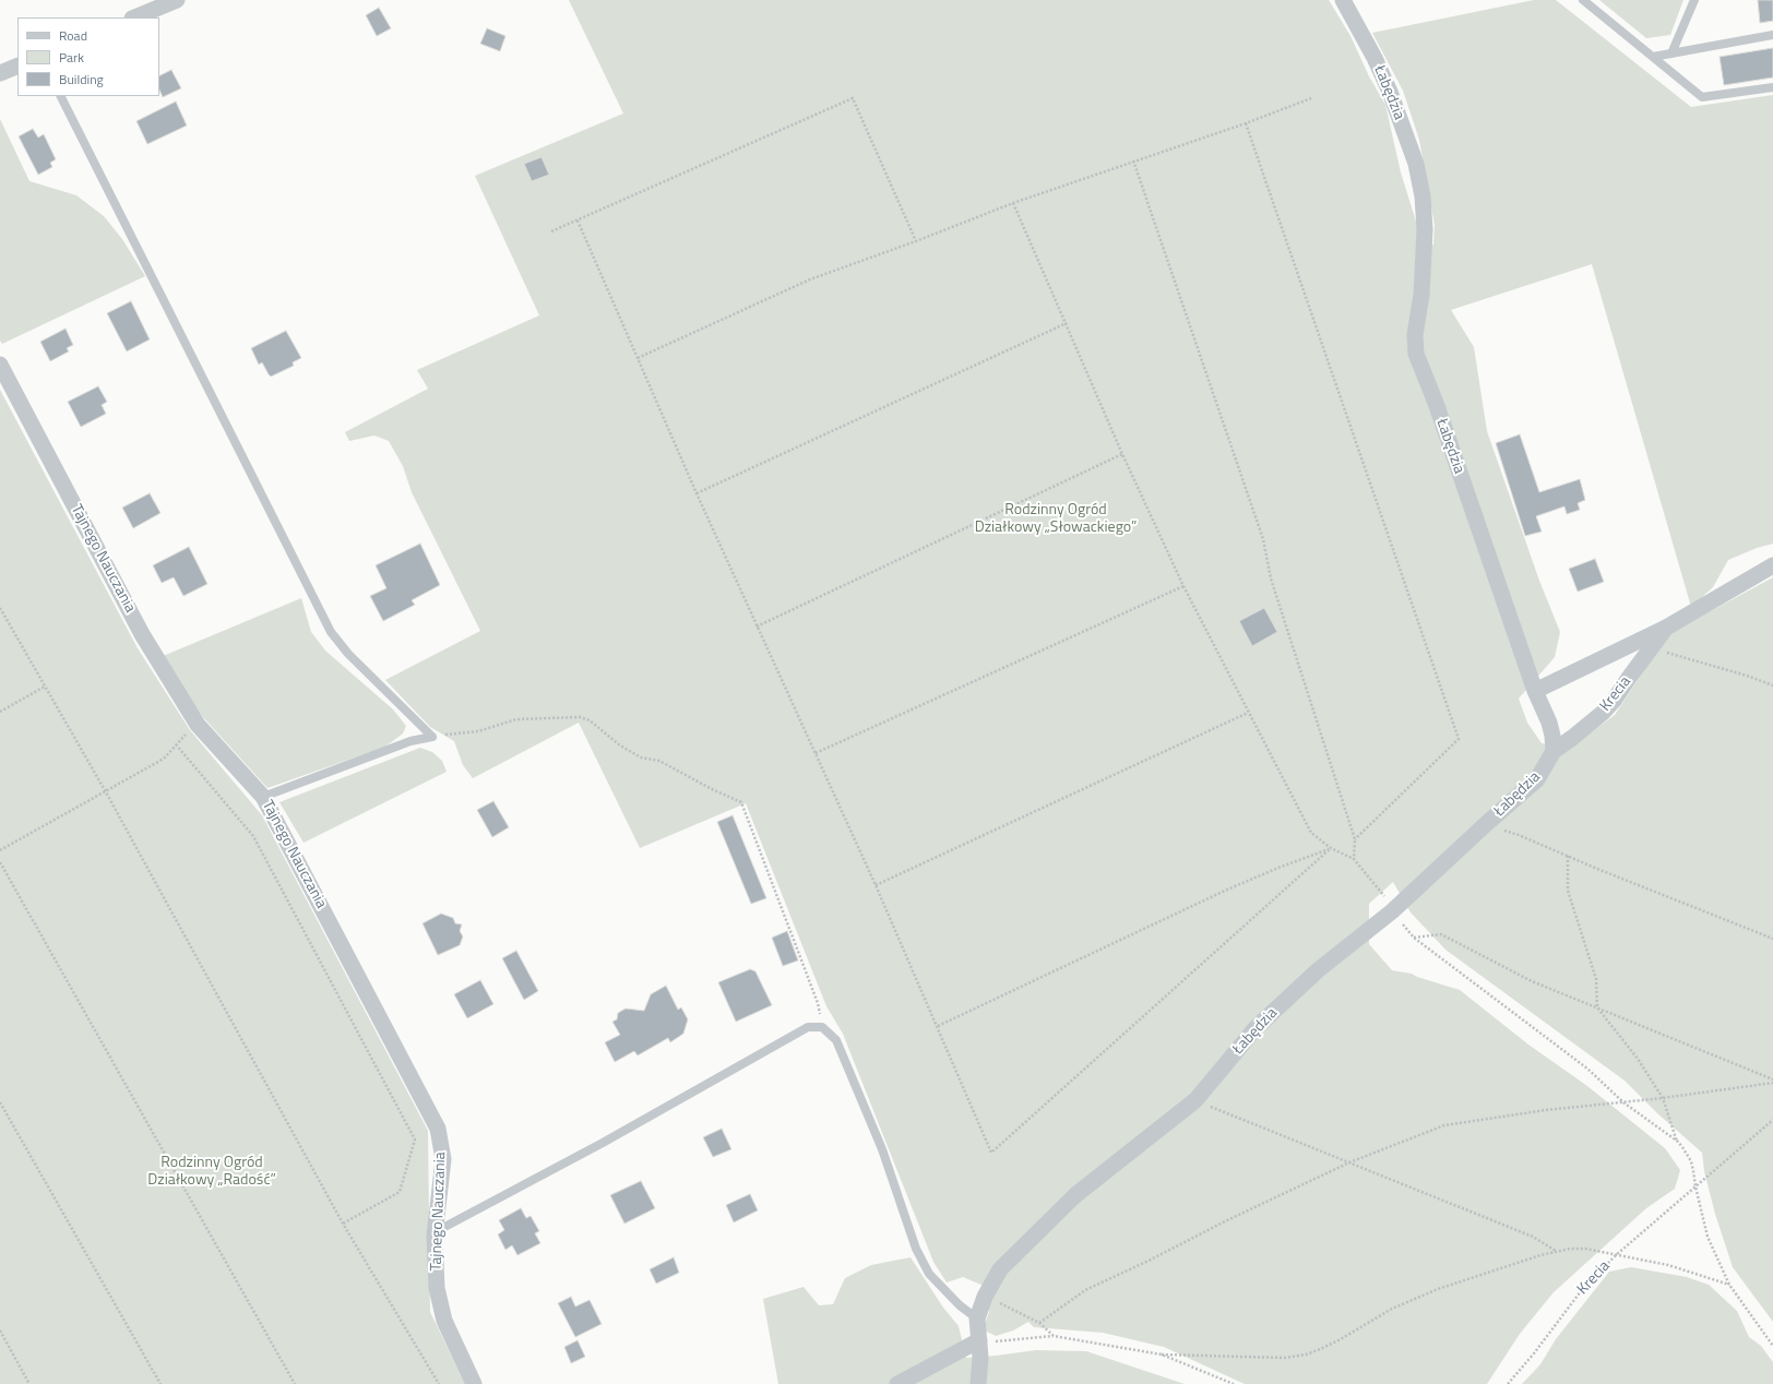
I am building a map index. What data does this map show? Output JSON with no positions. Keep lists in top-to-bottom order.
{
  "streets": {
    "street": ["Łabędzia", "Tajnego Nauczania", "Krecia"]
  },
  "crossings": [
    ["Łabędzia", "Krecia"]
  ],
  "parks": ["Rodzinny Ogród Działkowy „Słowackiego”", "Rodzinny Ogród Działkowy „Radość”"],
  "legend": ["Road", "Park", "Building"]
}
